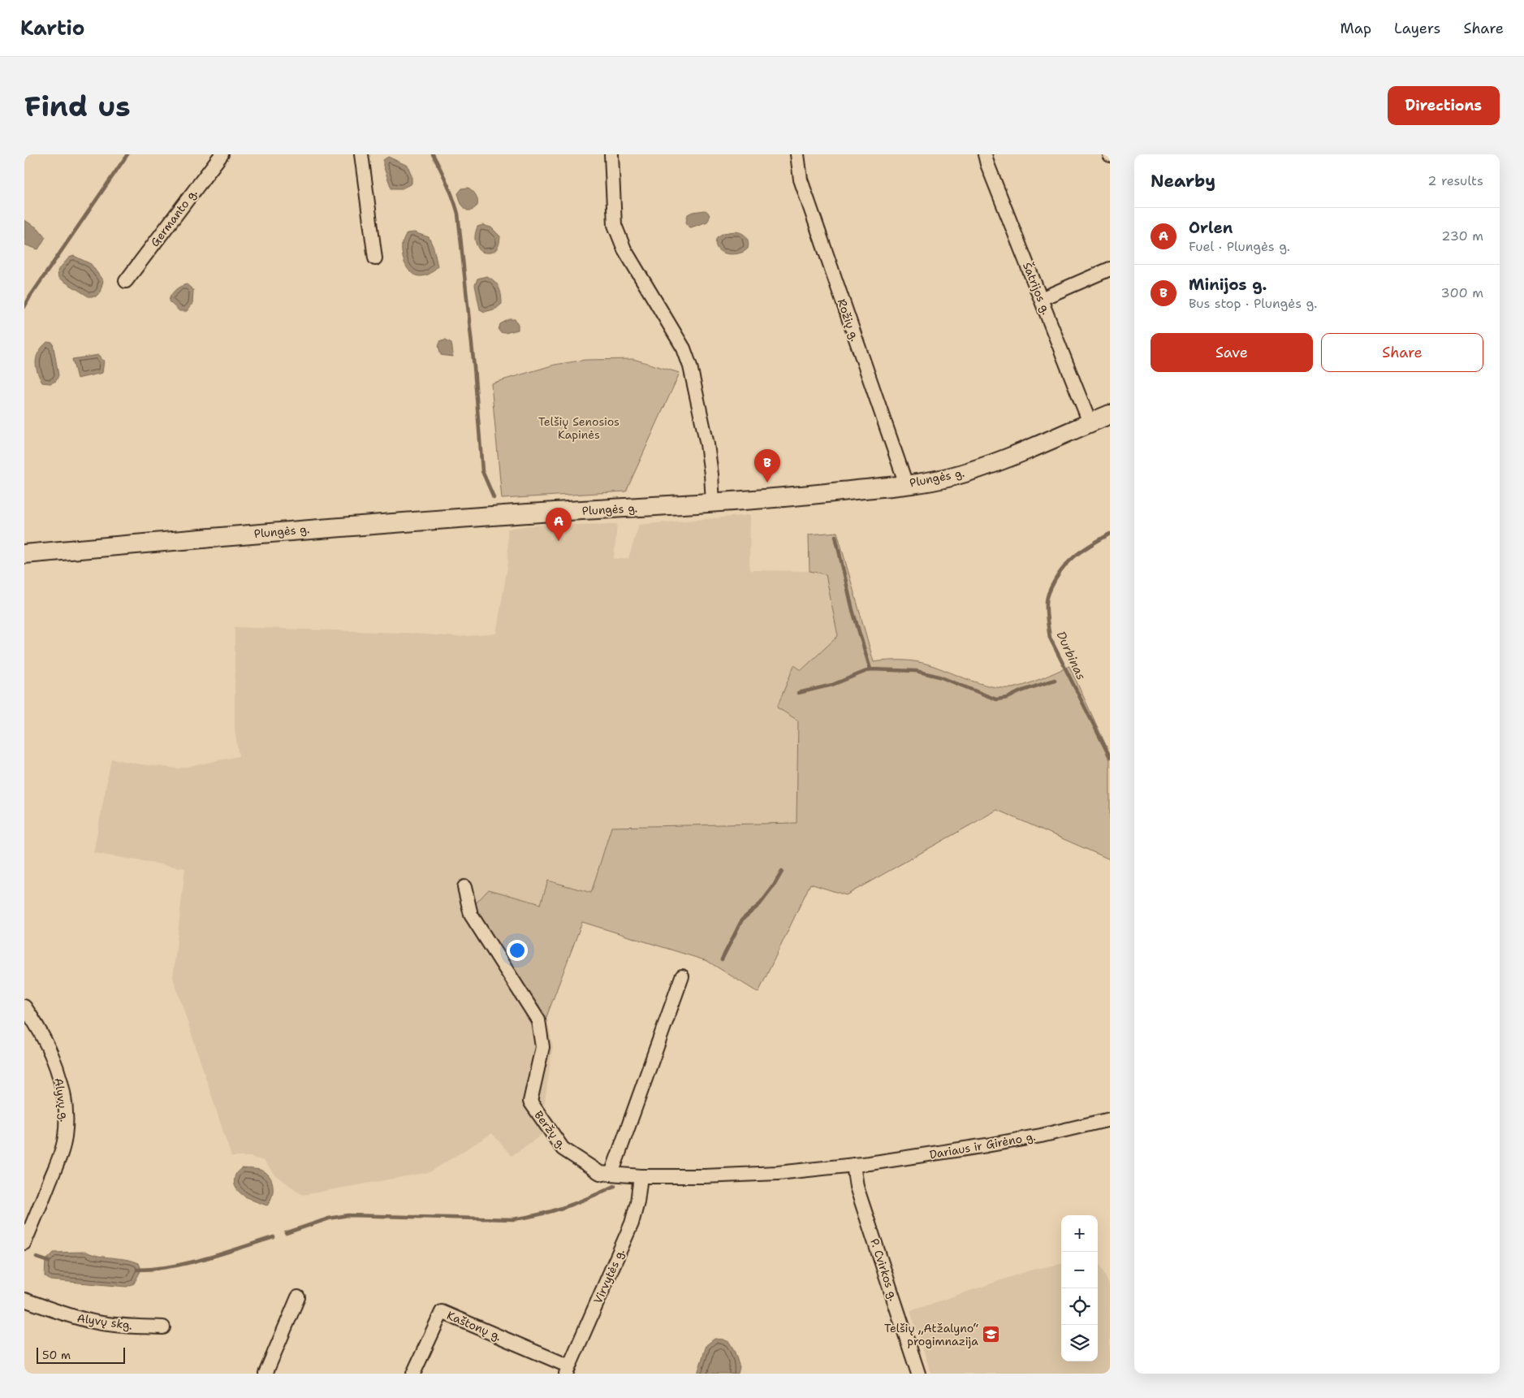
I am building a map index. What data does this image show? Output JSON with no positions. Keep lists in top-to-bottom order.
{
  "streets": {
    "main road": ["Plungės g."],
    "street": [
      "Germanto g.",
      "Šatrijos g.",
      "Rožių g.",
      "Alyvų g.",
      "Beržų g.",
      "Dariaus ir Girėno g.",
      "P. Cvirkos g.",
      "Virvytės g.",
      "Alyvų skg.",
      "Kaštonų g."
    ]
  },
  "crossings": [
    ["Šatrijos g.", "Plungės g."],
    ["Rožių g.", "Plungės g."],
    ["Beržų g.", "Dariaus ir Girėno g."],
    ["Beržų g.", "P. Cvirkos g."],
    ["Beržų g.", "Virvytės g."],
    ["Dariaus ir Girėno g.", "P. Cvirkos g."],
    ["Virvytės g.", "Kaštonų g."]
  ],
  "water": ["Durbinas"],
  "parks": ["Telšių Senosios Kapinės"],
  "places": {
    "school or university": ["Telšių „Atžalyno“ progimnazija"]
  },
  "scale_bar": "50 m",
  "page": {
    "header": "Kartio",
    "nav": ["Map", "Layers", "Share"],
    "buttons": [
      "Directions",
      ["Save", "Share"]
    ],
    "title": "Find us",
    "heading": ["Nearby", "2 results"],
    "list": [
      {
        "mark": "A",
        "name": "Orlen",
        "note": "Fuel · Plungės g.",
        "value": "230 m"
      },
      {
        "mark": "B",
        "name": "Minijos g.",
        "note": "Bus stop · Plungės g.",
        "value": "300 m"
      }
    ],
    "pins": ["B", "A"],
    "map_buttons": ["+", "−"],
    "scale": "50 m"
  }
}
